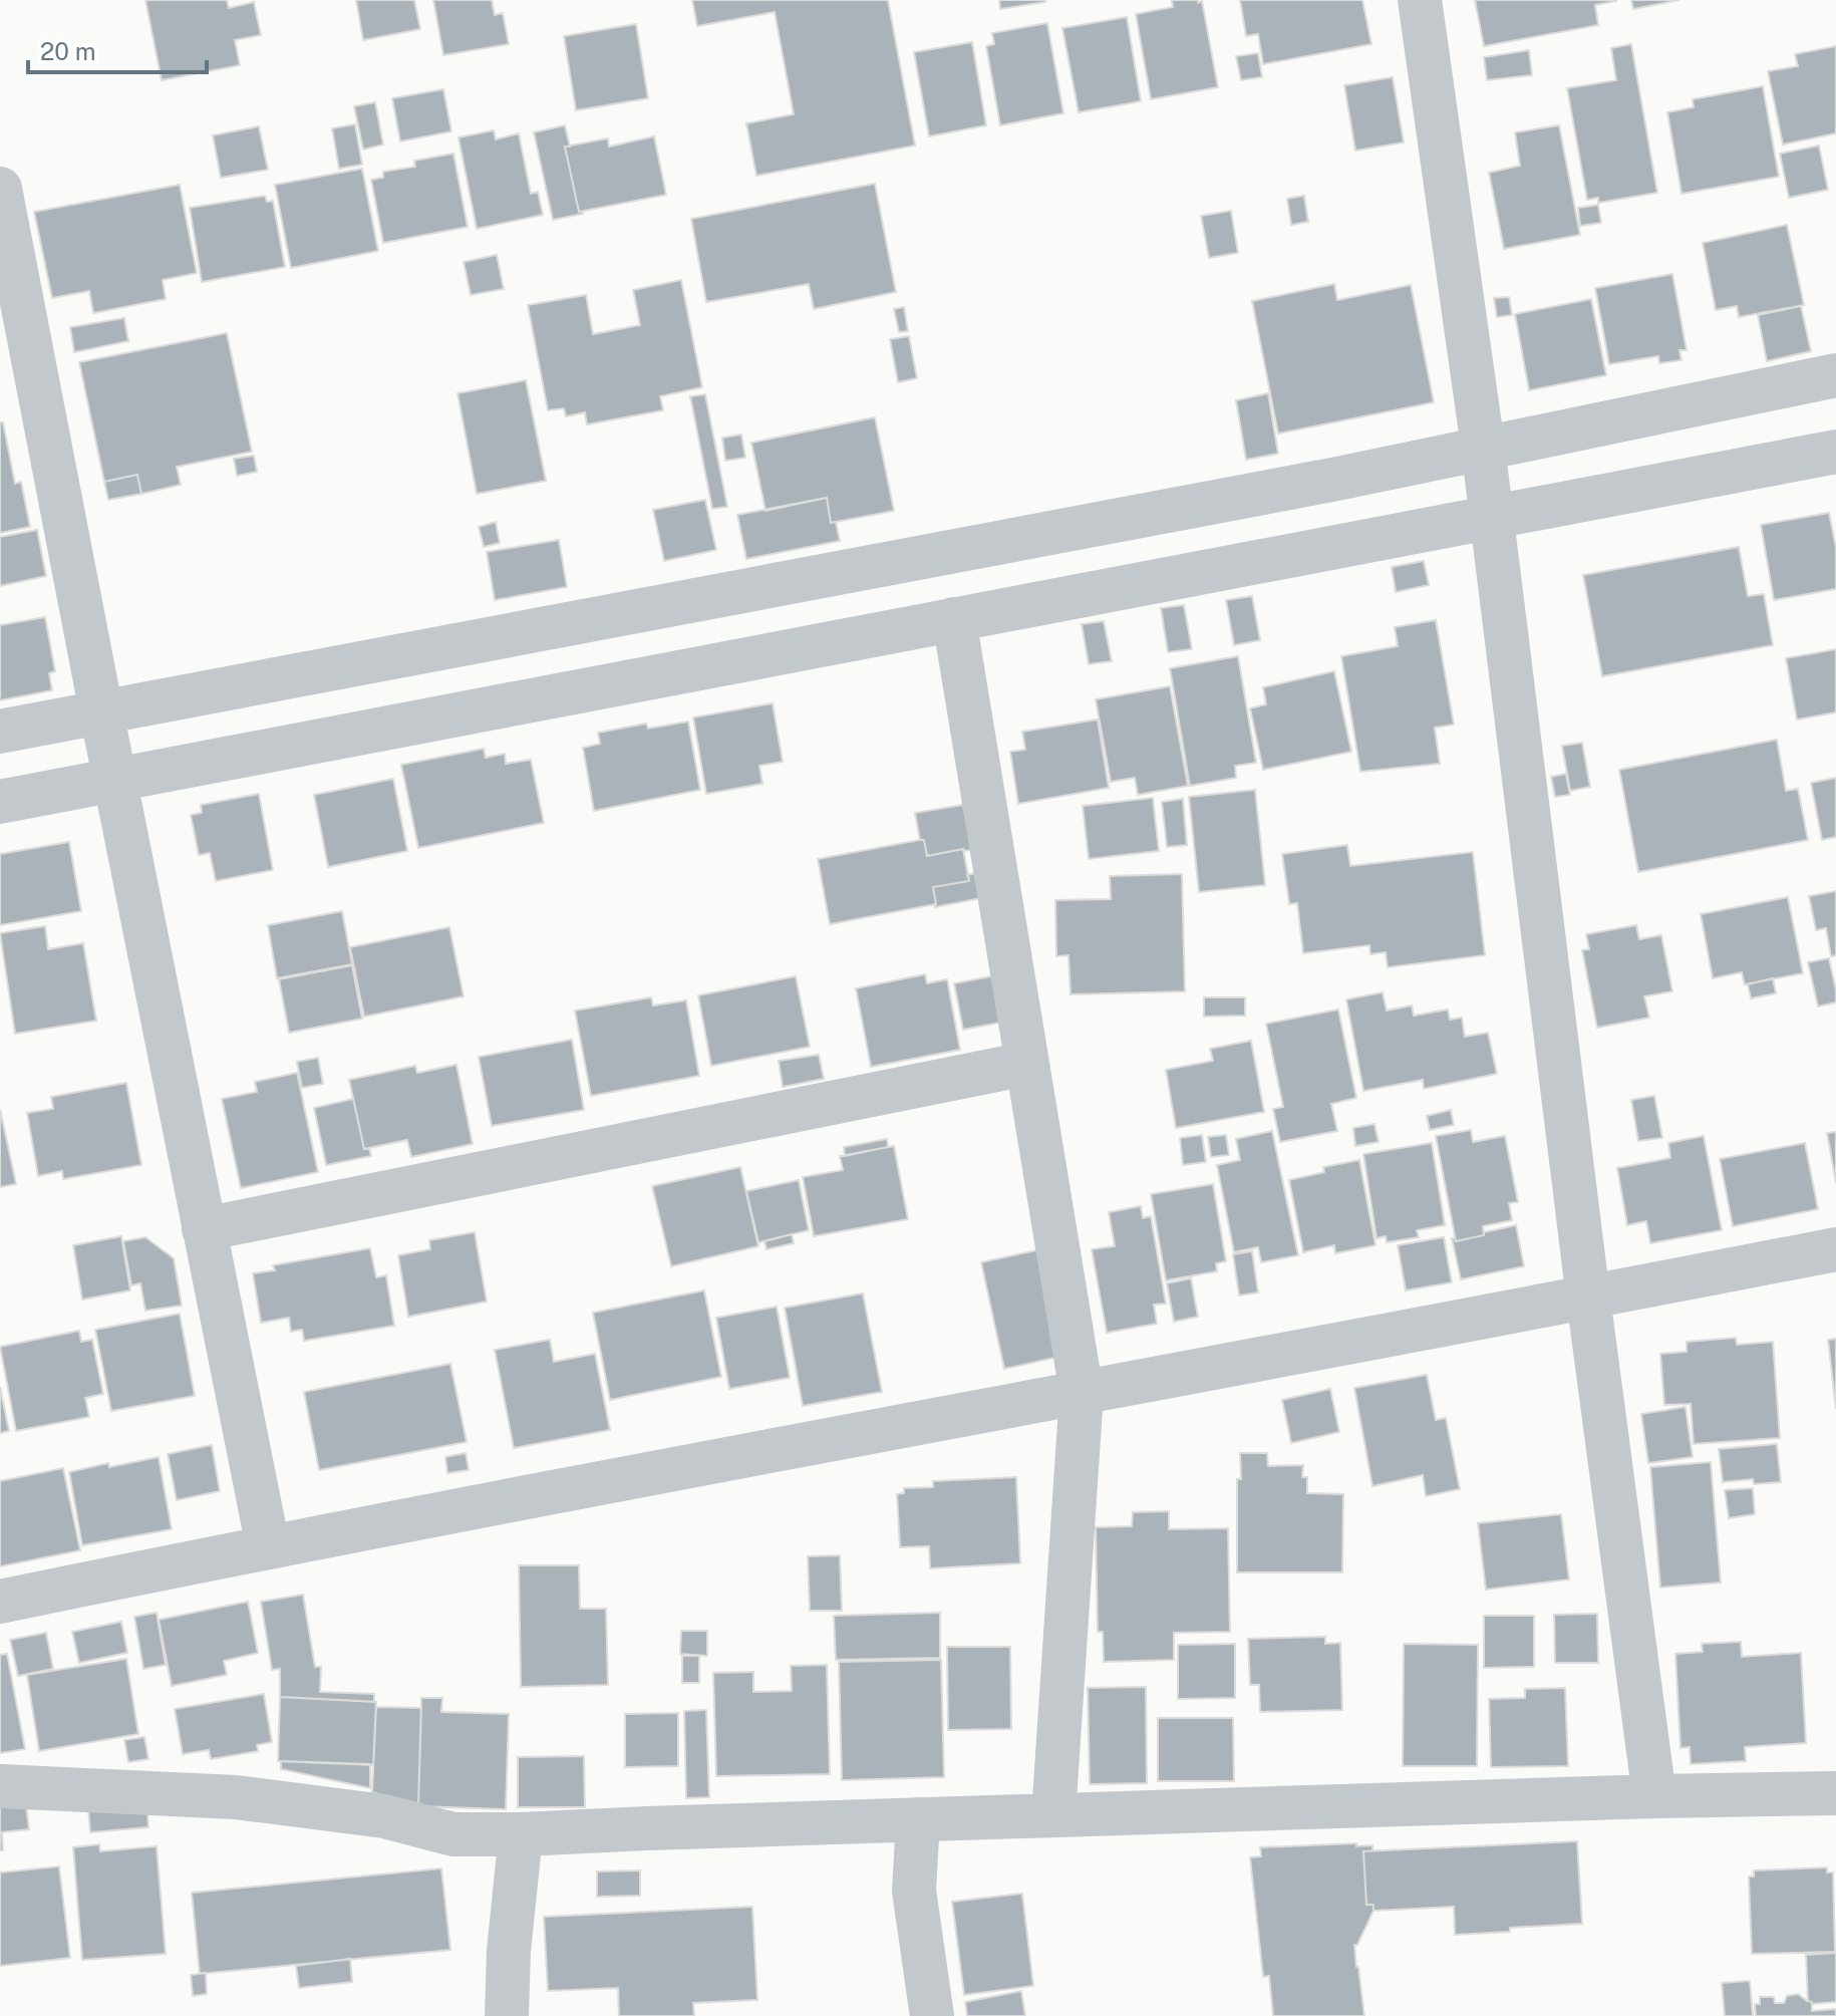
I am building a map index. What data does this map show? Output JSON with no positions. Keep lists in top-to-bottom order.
{
  "scale_bar": "20 m"
}
